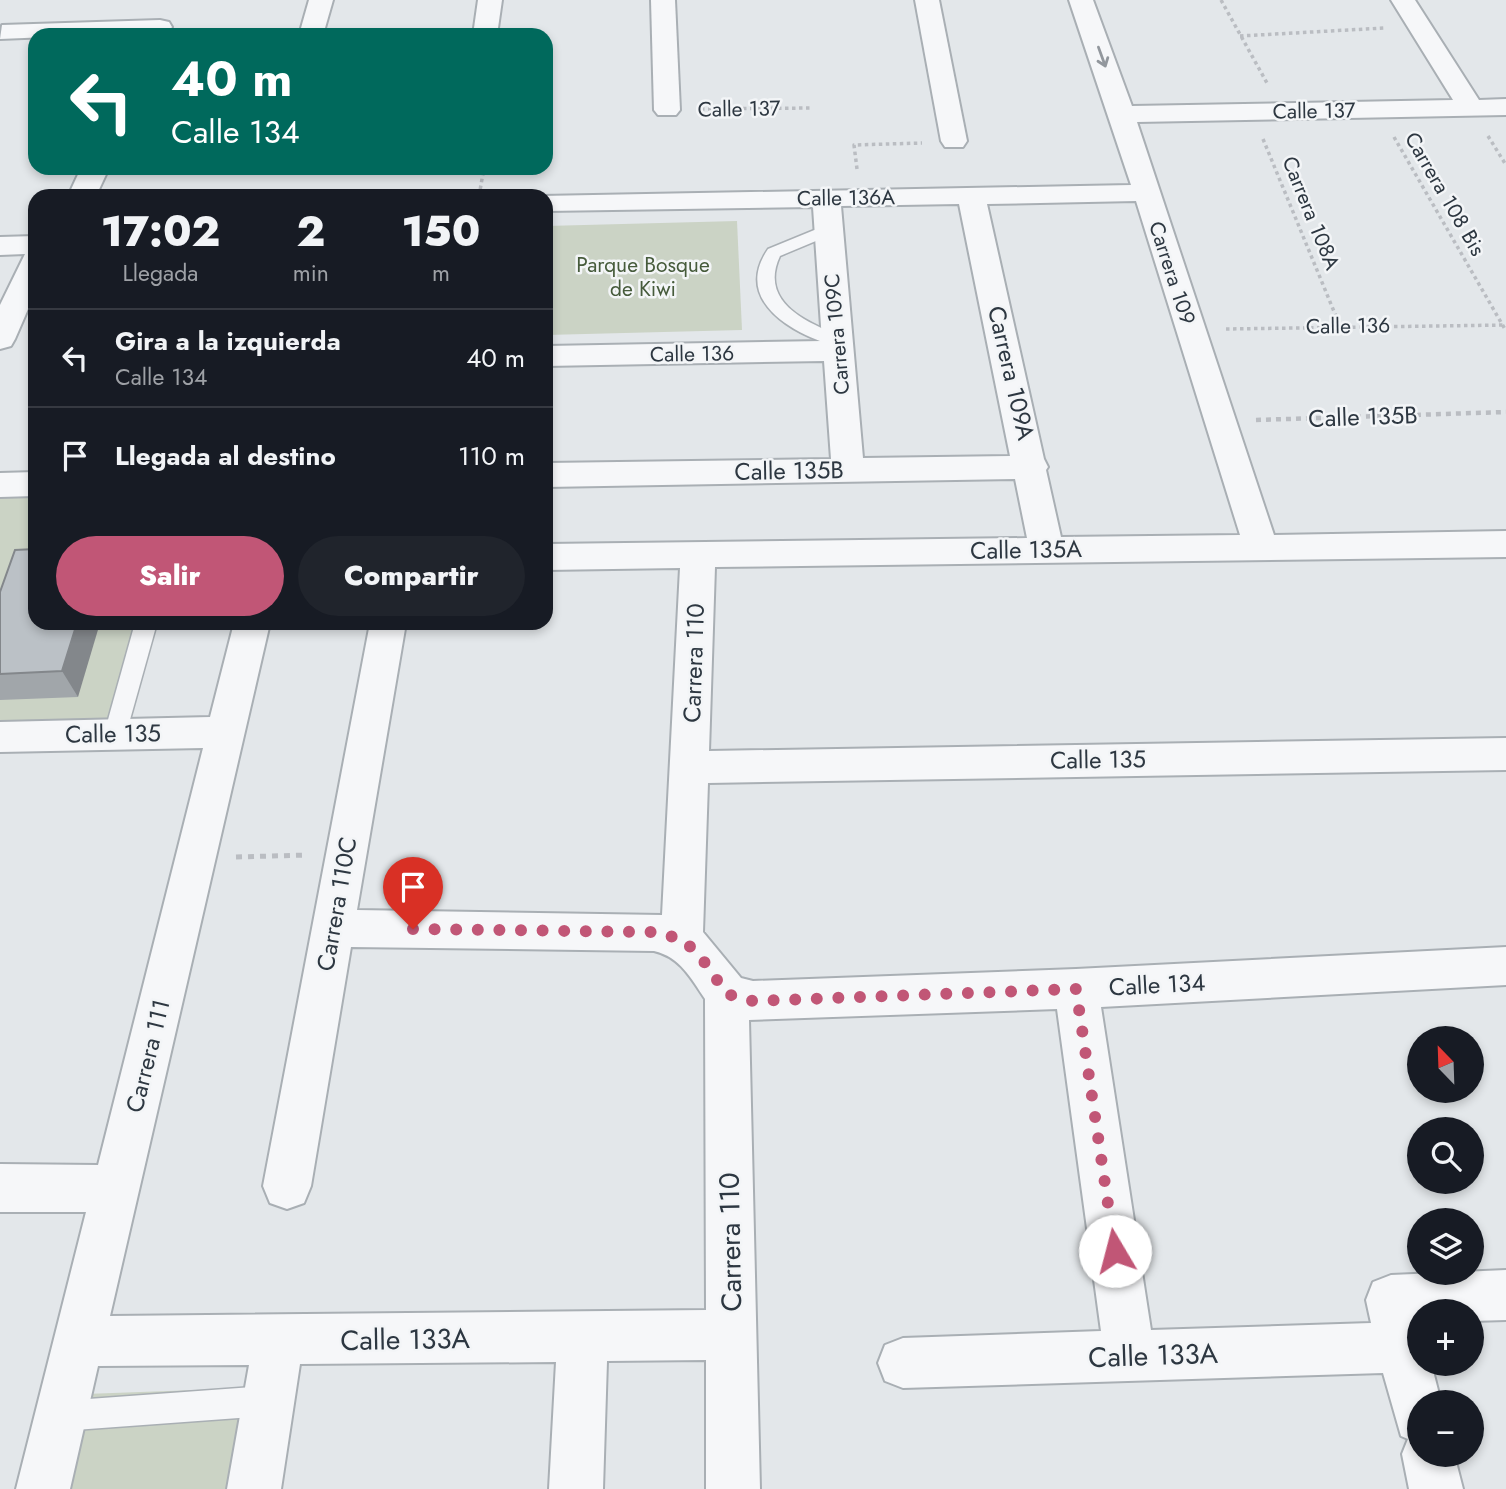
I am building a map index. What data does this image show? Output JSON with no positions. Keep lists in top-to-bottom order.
{
  "streets": {
    "street": [
      "Calle 137",
      "Calle 136A",
      "Carrera 109",
      "Calle 136",
      "Carrera 109C",
      "Carrera 109A",
      "Calle 135B",
      "Calle 135A",
      "Carrera 110",
      "Calle 135",
      "Carrera 110C",
      "Calle 134",
      "Carrera 111",
      "Calle 133A"
    ],
    "path": ["Carrera 108 Bis", "Carrera 108A"]
  },
  "crossings": [
    ["Calle 137", "Carrera 108 Bis"],
    ["Calle 137", "Carrera 108A"],
    ["Calle 137", "Carrera 109"],
    ["Carrera 108 Bis", "Calle 136"],
    ["Calle 136A", "Carrera 109"],
    ["Calle 136A", "Carrera 109C"],
    ["Calle 136A", "Carrera 109A"],
    ["Carrera 108A", "Calle 136"],
    ["Carrera 109", "Calle 136"],
    ["Carrera 109", "Calle 135B"],
    ["Carrera 109", "Calle 135A"],
    ["Calle 136", "Carrera 109C"],
    ["Carrera 109C", "Calle 135B"],
    ["Carrera 109A", "Calle 135B"],
    ["Carrera 109A", "Calle 135A"],
    ["Calle 135A", "Carrera 110"],
    ["Carrera 110", "Calle 135"],
    ["Carrera 110", "Calle 134"],
    ["Carrera 110", "Calle 133A"],
    ["Calle 135", "Carrera 111"],
    ["Carrera 111", "Calle 133A"]
  ],
  "parks": ["Parque Bosque de Kiwi"],
  "north": "top left",
  "page": {
    "turn": ["40 m", "Calle 134"],
    "eta": [
      "17:02",
      "Llegada",
      "2",
      "min",
      "150",
      "m"
    ],
    "list": [
      {
        "name": "Gira a la izquierda",
        "note": "Calle 134",
        "value": "40 m"
      },
      {
        "name": "Llegada al destino",
        "value": "110 m"
      }
    ],
    "buttons": ["Salir", "Compartir"],
    "map_buttons": ["+", "−"]
  }
}
